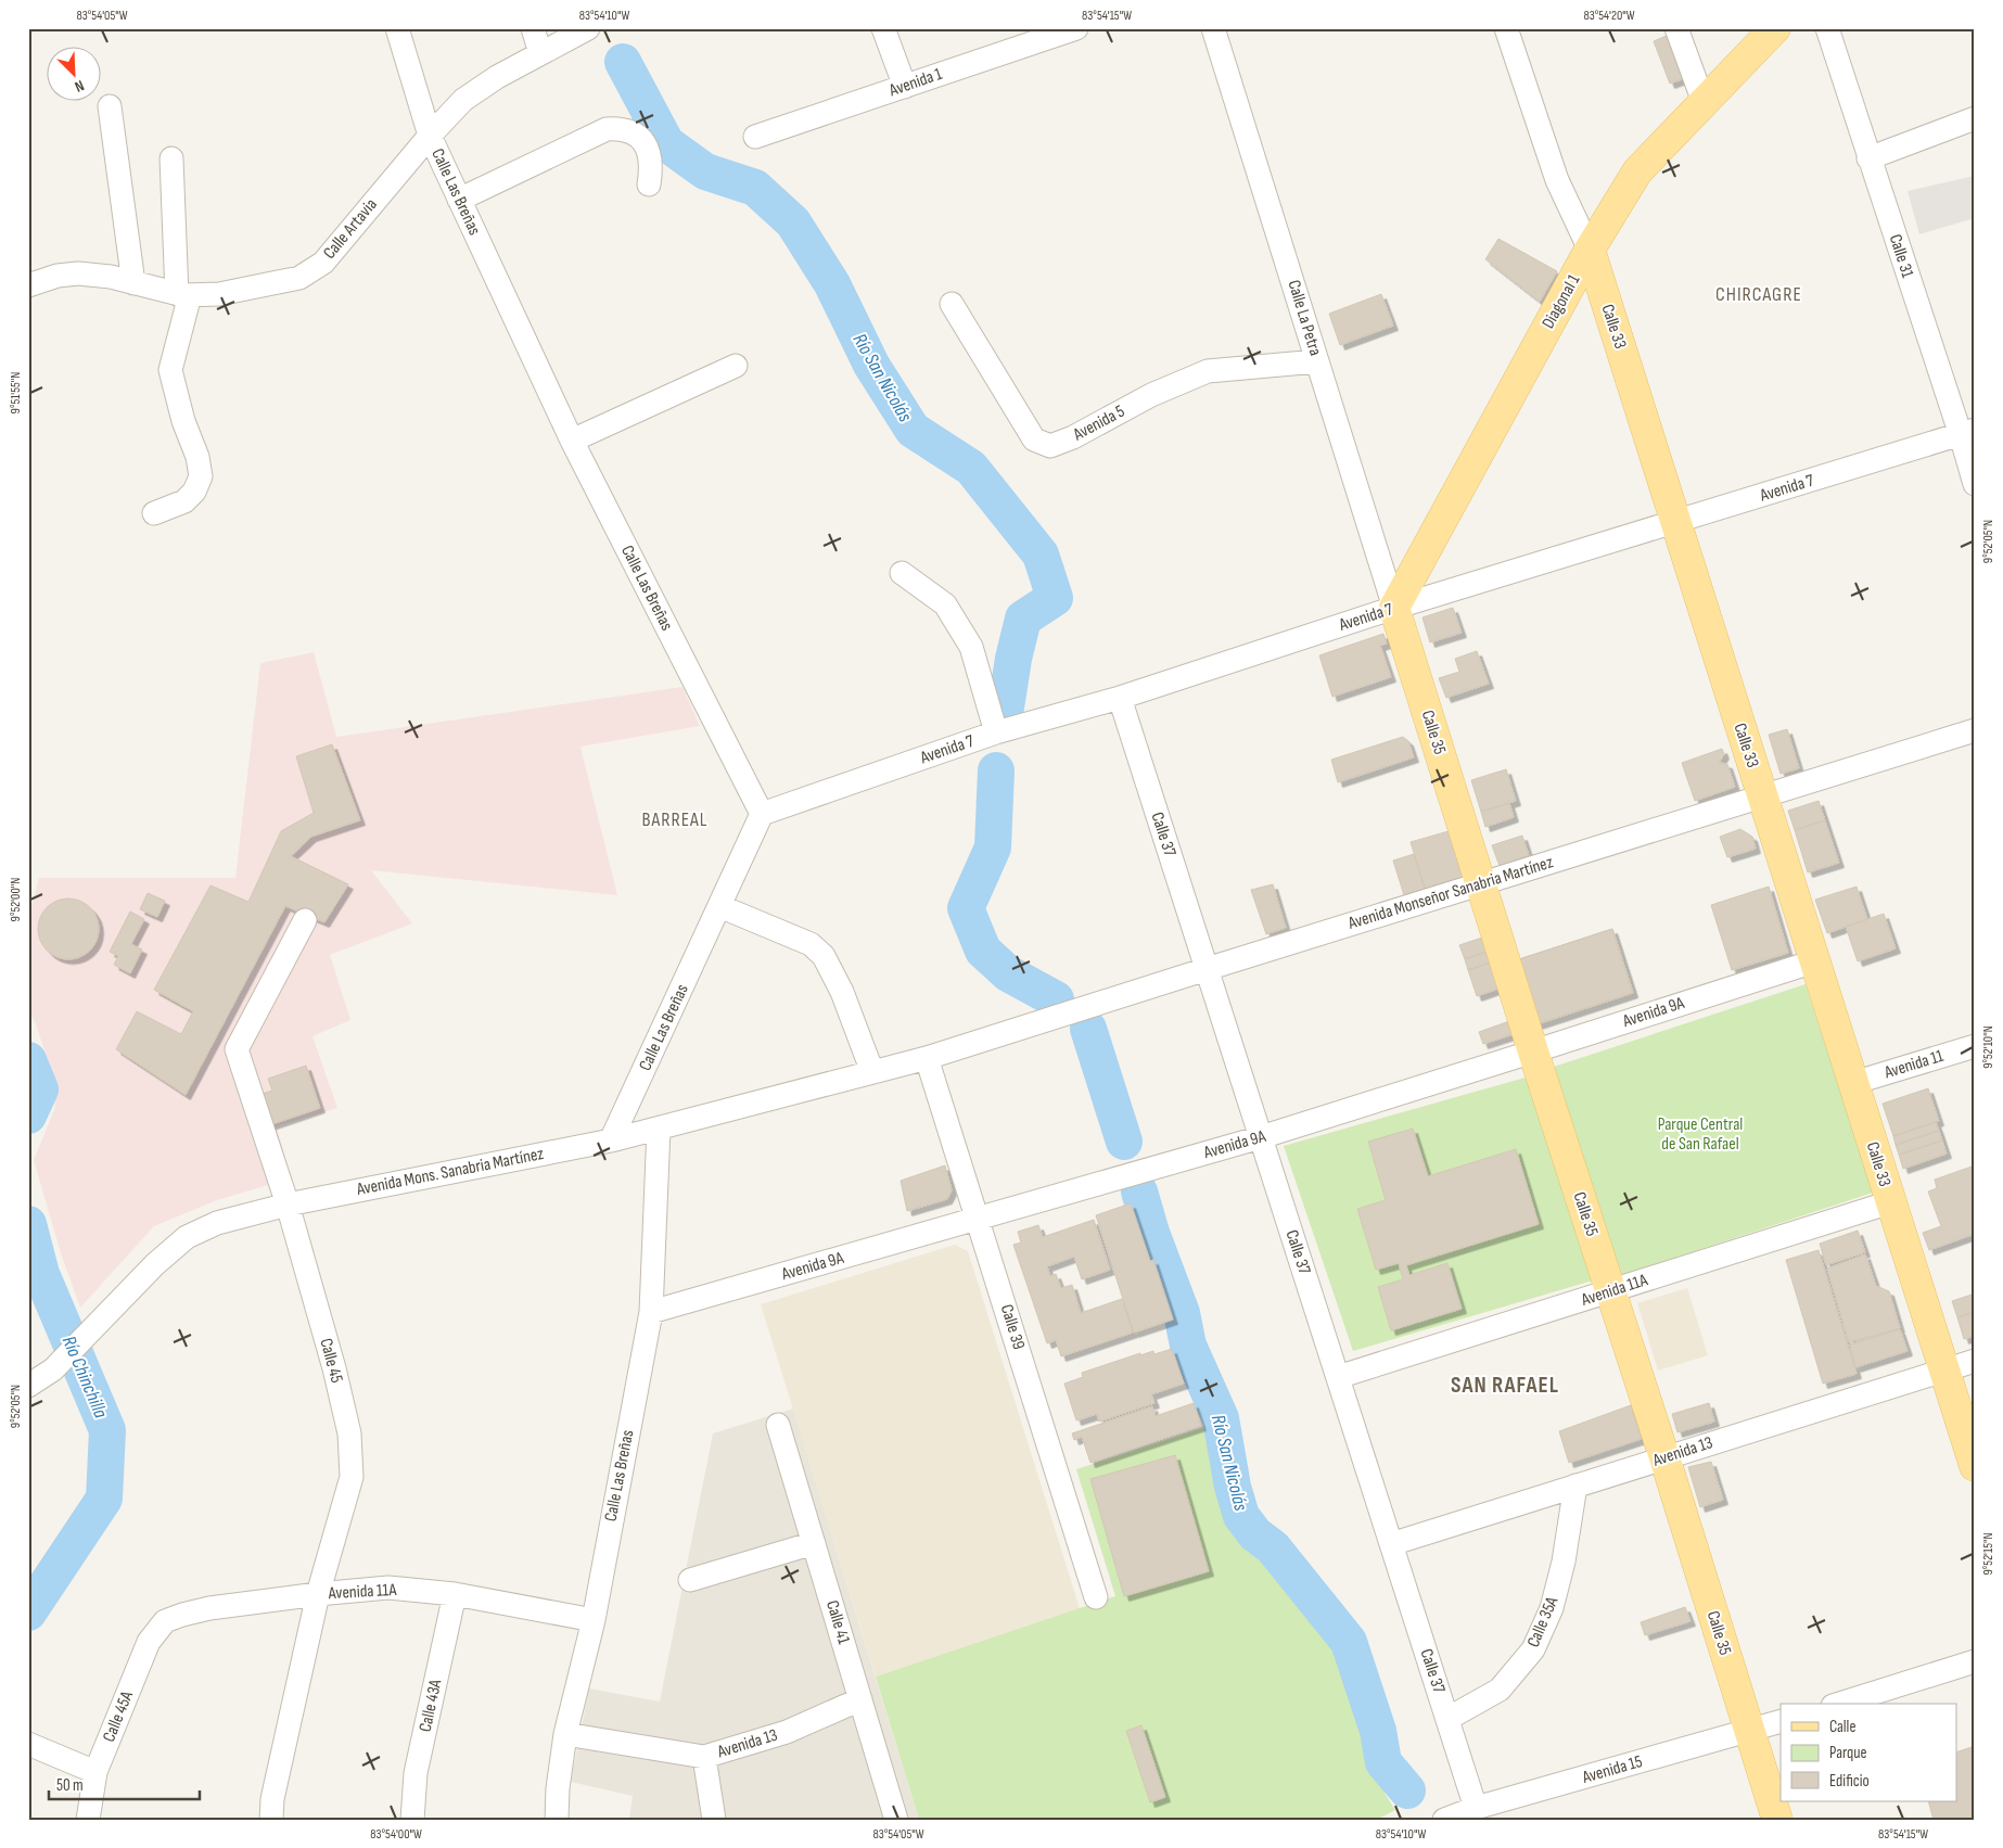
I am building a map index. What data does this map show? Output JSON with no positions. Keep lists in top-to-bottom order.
{
  "streets": {
    "main road": ["Diagonal 1", "Calle 33", "Calle 35"],
    "street": [
      "Avenida 1",
      "Calle Las Breñas",
      "Calle Artavia",
      "Calle 31",
      "Calle La Petra",
      "Avenida 5",
      "Avenida 7",
      "Calle 37",
      "Avenida Monseñor Sanabria Martínez",
      "Avenida 9A",
      "Avenida 11",
      "Avenida Mons. Sanabria Martínez",
      "Avenida 11A",
      "Calle 39",
      "Calle 45",
      "Avenida 13",
      "Calle 41",
      "Calle 35A",
      "Calle 43A",
      "Calle 45A",
      "Avenida 15"
    ]
  },
  "crossings": [
    ["Calle Las Breñas", "Calle Artavia"],
    ["Calle Las Breñas", "Avenida 7"],
    ["Calle Las Breñas", "Avenida 9A"],
    ["Calle Las Breñas", "Avenida Mons. Sanabria Martínez"],
    ["Calle Las Breñas", "Avenida 11A"],
    ["Calle Las Breñas", "Avenida 13"],
    ["Calle 31", "Avenida 7"],
    ["Diagonal 1", "Calle La Petra"],
    ["Diagonal 1", "Calle 33"],
    ["Diagonal 1", "Avenida 7"],
    ["Diagonal 1", "Calle 35"],
    ["Calle La Petra", "Avenida 5"],
    ["Calle La Petra", "Avenida 7"],
    ["Calle La Petra", "Calle 35"],
    ["Calle 33", "Avenida 7"],
    ["Calle 33", "Avenida Monseñor Sanabria Martínez"],
    ["Calle 33", "Avenida 9A"],
    ["Calle 33", "Avenida 11"],
    ["Calle 33", "Avenida 11A"],
    ["Calle 33", "Avenida 13"],
    ["Avenida 7", "Calle 35"],
    ["Avenida 7", "Calle 37"],
    ["Calle 35", "Avenida Monseñor Sanabria Martínez"],
    ["Calle 35", "Avenida 9A"],
    ["Calle 35", "Avenida 11A"],
    ["Calle 35", "Avenida 13"],
    ["Calle 35", "Avenida 15"],
    ["Calle 37", "Avenida Monseñor Sanabria Martínez"],
    ["Calle 37", "Avenida 9A"],
    ["Calle 37", "Avenida 11A"],
    ["Calle 37", "Avenida 13"],
    ["Calle 37", "Calle 35A"],
    ["Calle 37", "Avenida 15"],
    ["Avenida Monseñor Sanabria Martínez", "Avenida Mons. Sanabria Martínez"],
    ["Avenida Monseñor Sanabria Martínez", "Calle 39"],
    ["Avenida 9A", "Calle 39"],
    ["Avenida Mons. Sanabria Martínez", "Calle 39"],
    ["Avenida Mons. Sanabria Martínez", "Calle 45"],
    ["Avenida 11A", "Calle 45"],
    ["Avenida 11A", "Calle 43A"],
    ["Avenida 11A", "Calle 45A"],
    ["Avenida 13", "Calle 41"],
    ["Avenida 13", "Calle 35A"]
  ],
  "districts": ["CHIRCAGRE", "BARREAL", "SAN RAFAEL"],
  "water": ["Río San Nicolás", "Río Chinchilla"],
  "parks": ["Parque Central de San Rafael"],
  "legend": ["Calle", "Parque", "Edificio"],
  "scale_bar": "50 m",
  "north": "bottom right",
  "coordinates": [
    "83°54'05\"W",
    "83°54'10\"W",
    "83°54'15\"W",
    "83°54'20\"W",
    "9°51'55\"N",
    "9°52'05\"N",
    "9°52'00\"N",
    "9°52'10\"N",
    "9°52'15\"N",
    "83°54'00\"W"
  ]
}
